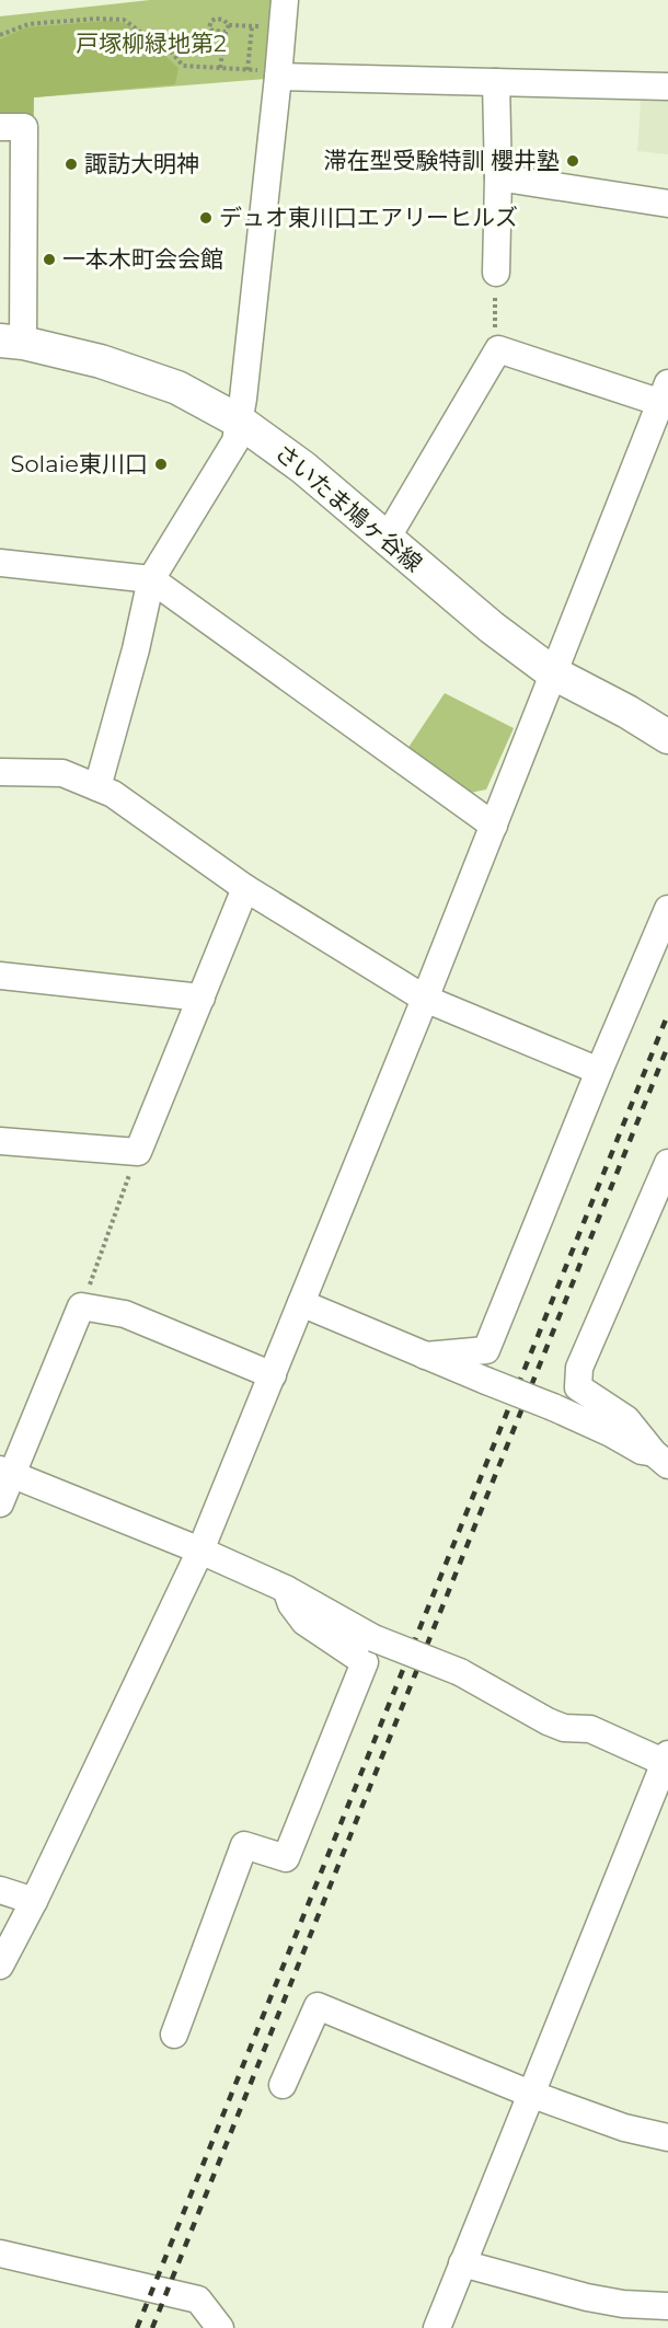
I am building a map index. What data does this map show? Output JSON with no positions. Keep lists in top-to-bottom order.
{
  "streets": {
    "main road": ["さいたま鳩ヶ谷線"]
  },
  "parks": ["戸塚柳緑地第2"],
  "places": [
    "滞在型受験特訓 櫻井塾",
    "諏訪大明神",
    "デュオ東川口エアリーヒルズ",
    "一本木町会会館",
    "Solaie東川口"
  ]
}
